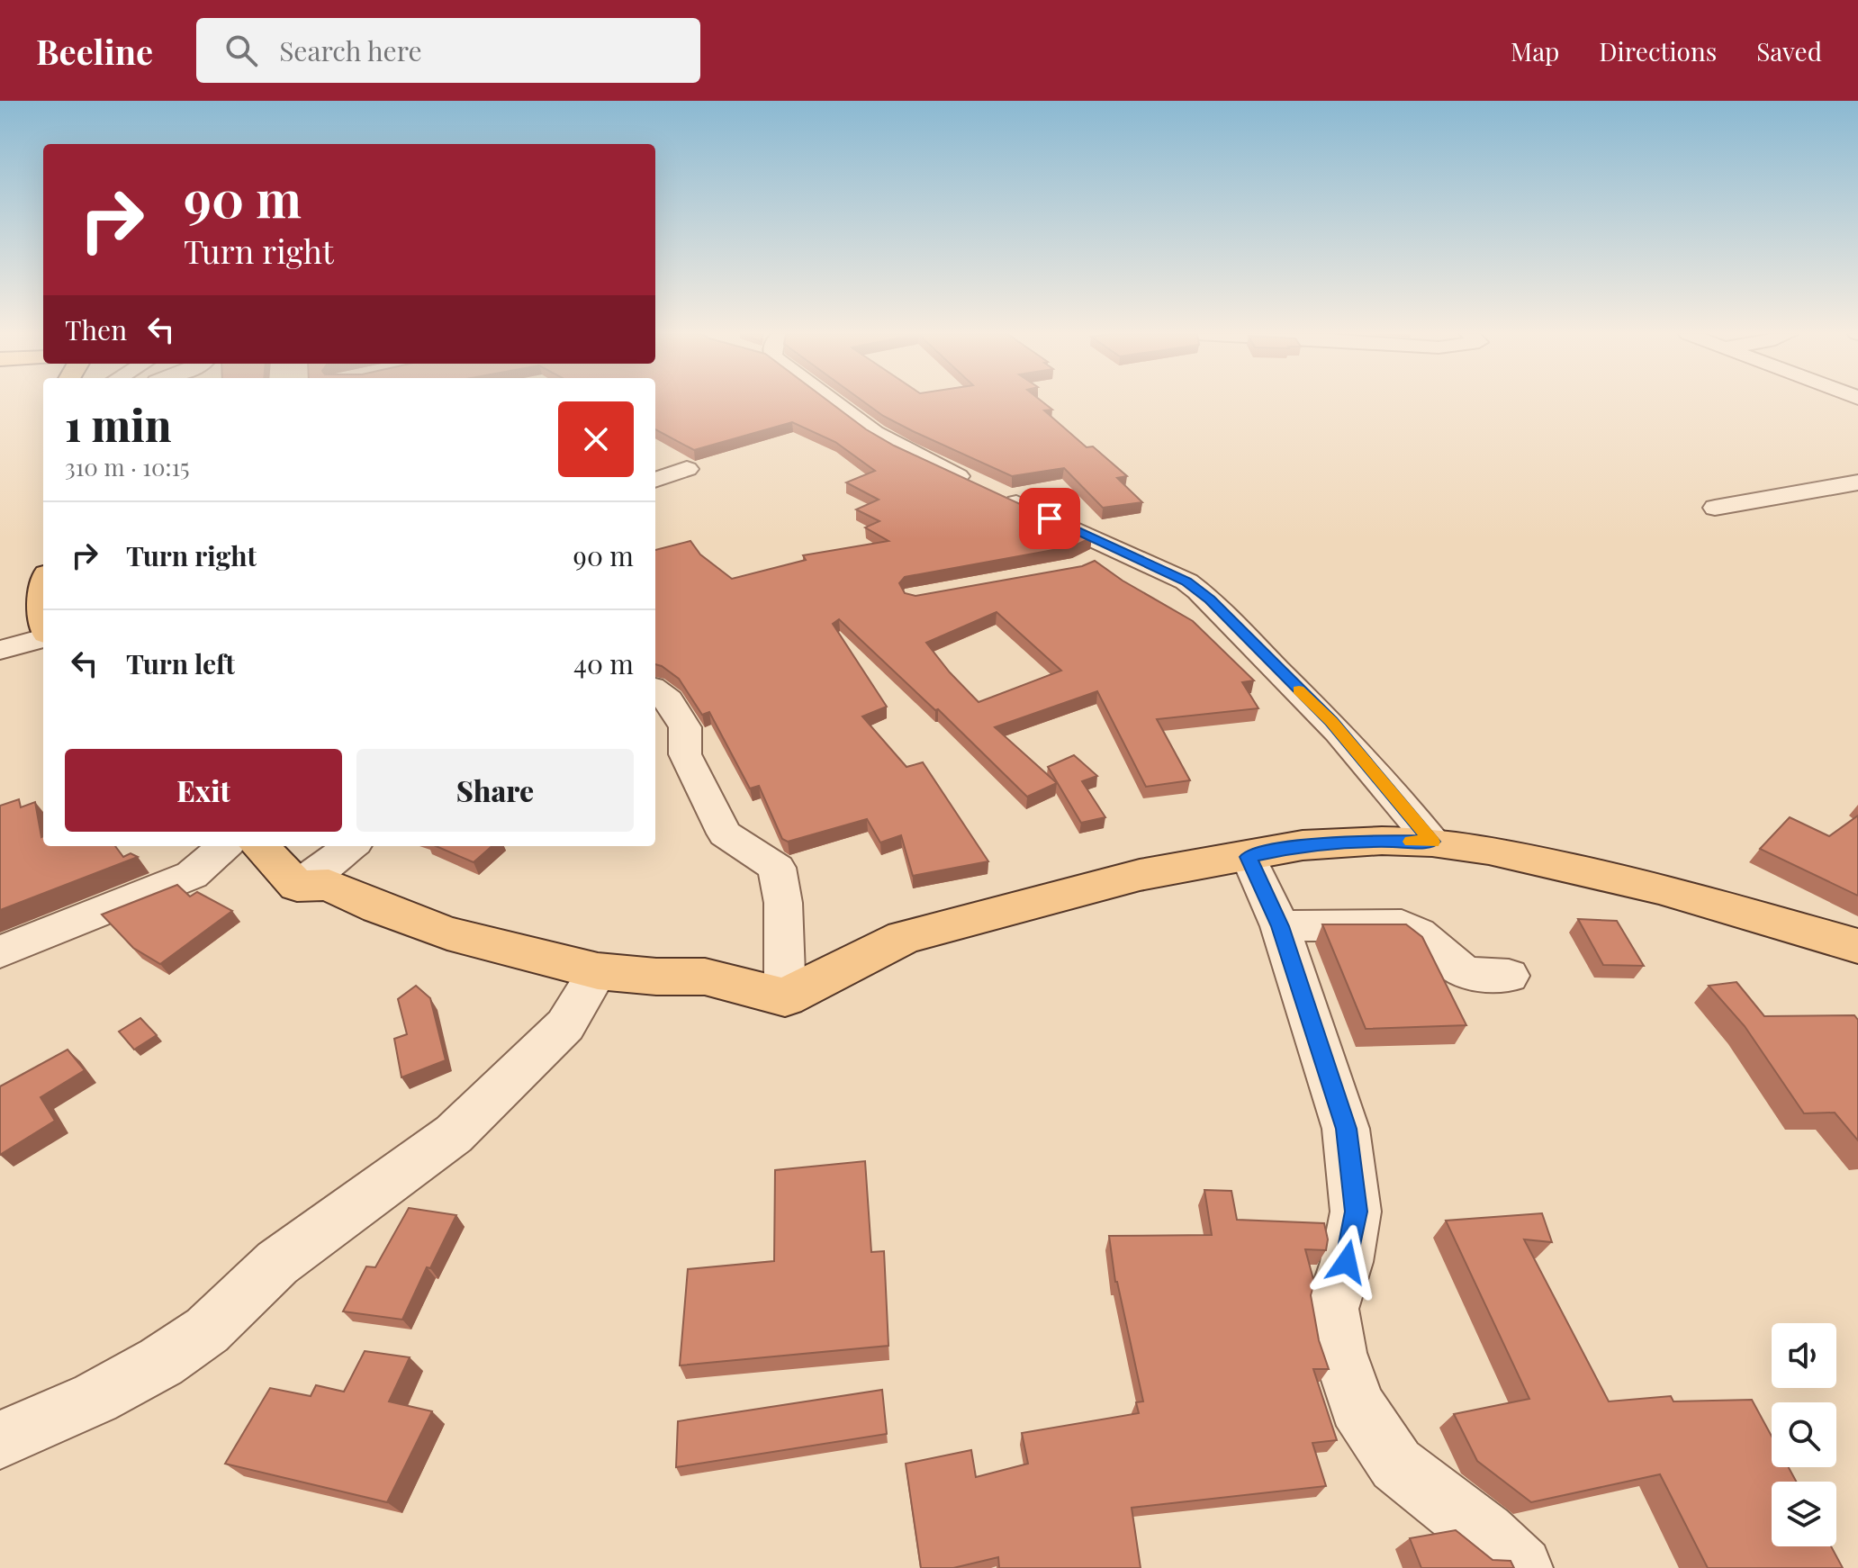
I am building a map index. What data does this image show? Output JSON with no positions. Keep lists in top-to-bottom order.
{
  "page": {
    "header": "Beeline",
    "search": "Search here",
    "nav": ["Map", "Directions", "Saved"],
    "turn": ["90 m", "Turn right"],
    "then": "Then",
    "heading": ["1 min", "310 m · 10:15"],
    "list": [
      {
        "name": "Turn right",
        "value": "90 m"
      },
      {
        "name": "Turn left",
        "value": "40 m"
      }
    ],
    "buttons": ["Exit", "Share"]
  }
}
